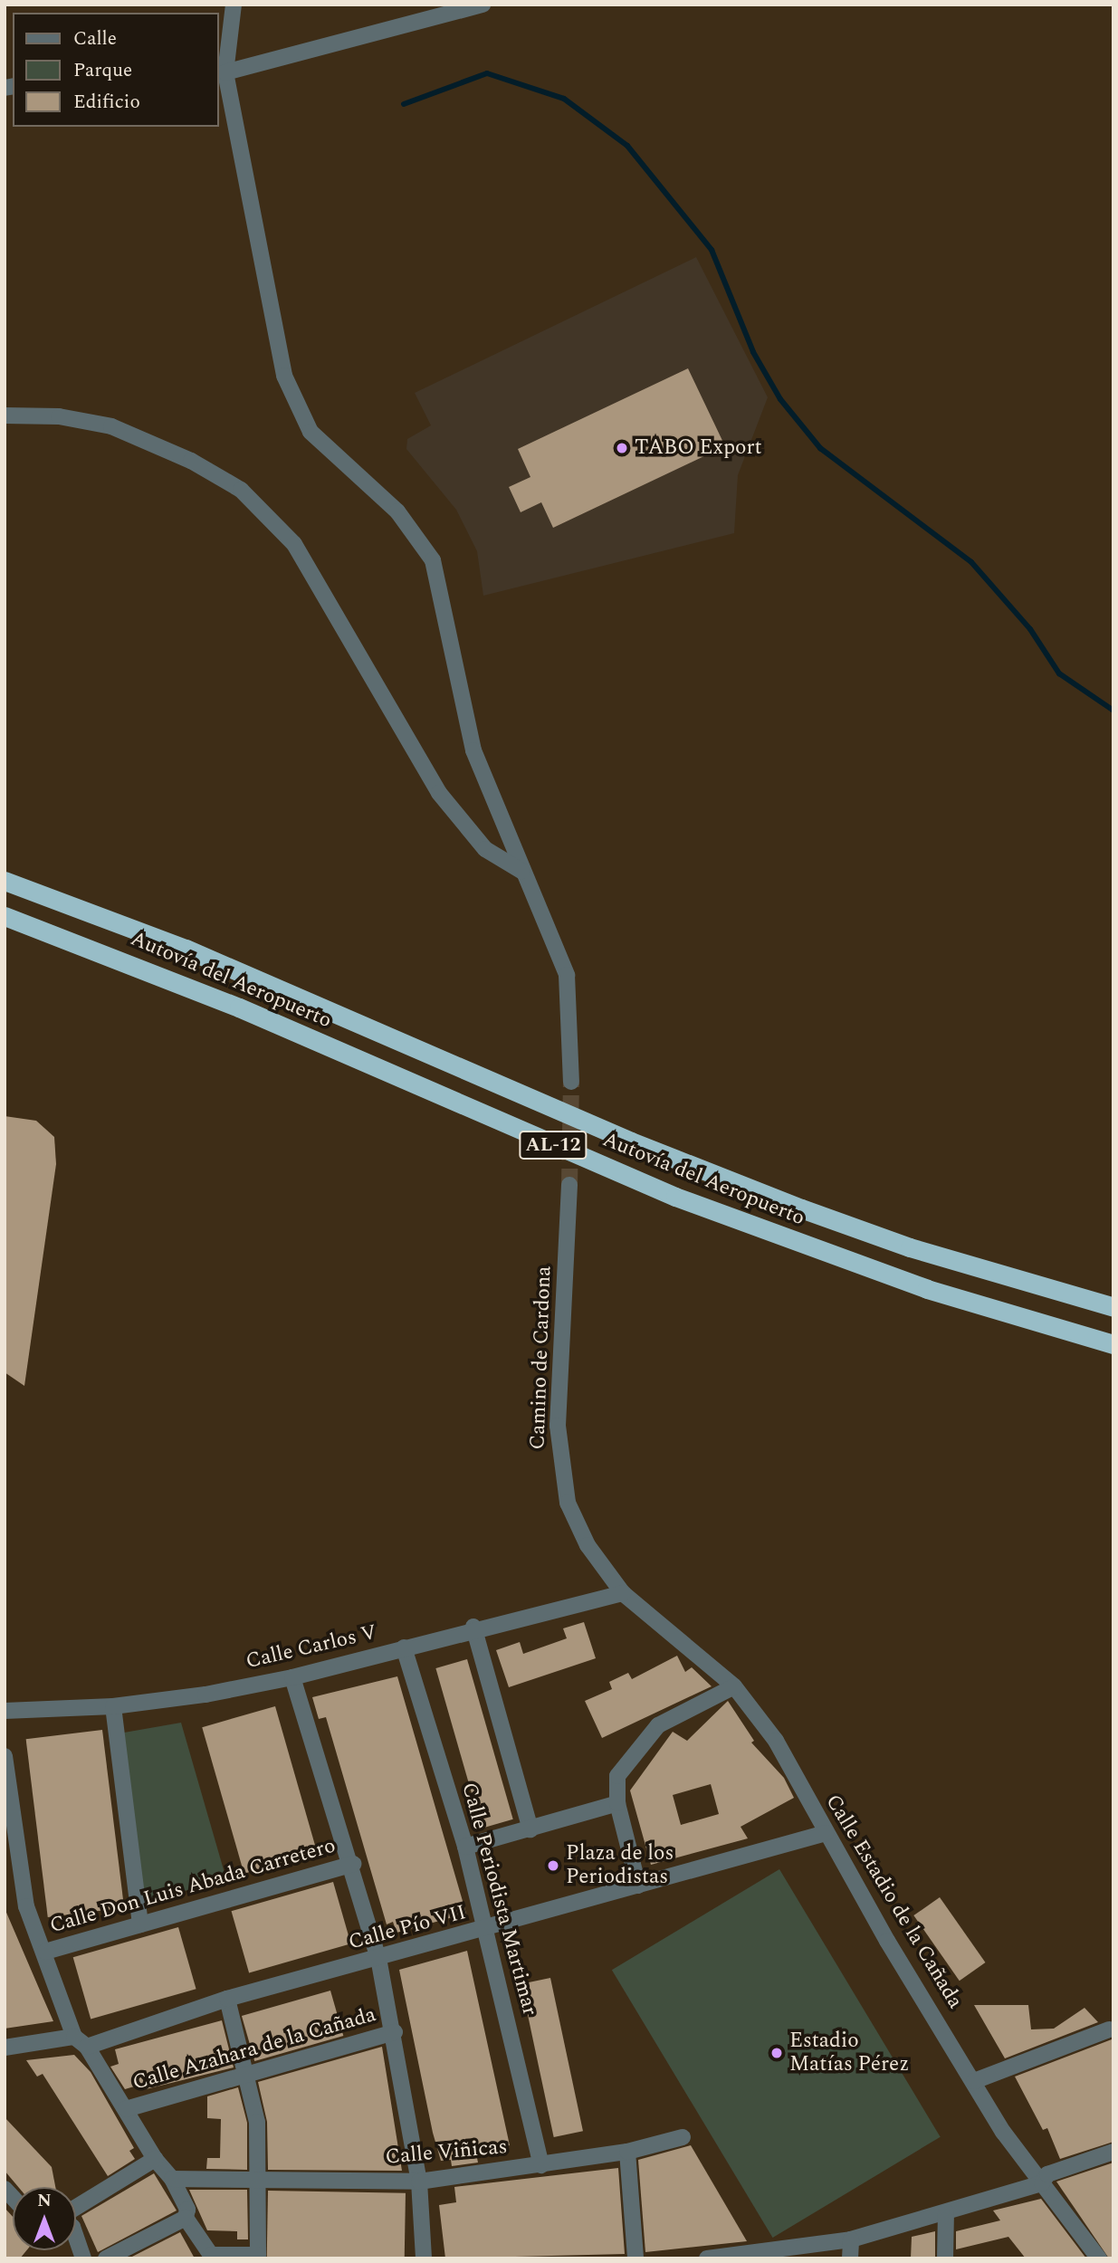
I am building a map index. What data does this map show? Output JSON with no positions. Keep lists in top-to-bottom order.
{
  "streets": {
    "highway": ["Autovía del Aeropuerto", "AL-12"],
    "street": [
      "Camino de Cardona",
      "Calle Carlos V",
      "Calle Don Luis Abada Carretero",
      "Calle Periodista Martimar",
      "Calle Estadio de la Cañada",
      "Calle Pío VII",
      "Calle Azahara de la Cañada",
      "Calle Viñicas"
    ]
  },
  "crossings": [
    ["Camino de Cardona", "Calle Carlos V"],
    ["Camino de Cardona", "Calle Estadio de la Cañada"],
    ["Calle Carlos V", "Calle Periodista Martimar"],
    ["Calle Carlos V", "Calle Estadio de la Cañada"],
    ["Calle Periodista Martimar", "Calle Pío VII"],
    ["Calle Periodista Martimar", "Calle Viñicas"],
    ["Calle Estadio de la Cañada", "Calle Pío VII"]
  ],
  "places": ["TABO Export", "Plaza de los Periodistas", "Estadio Matías Pérez"],
  "legend": ["Calle", "Parque", "Edificio"],
  "north": "top"
}
